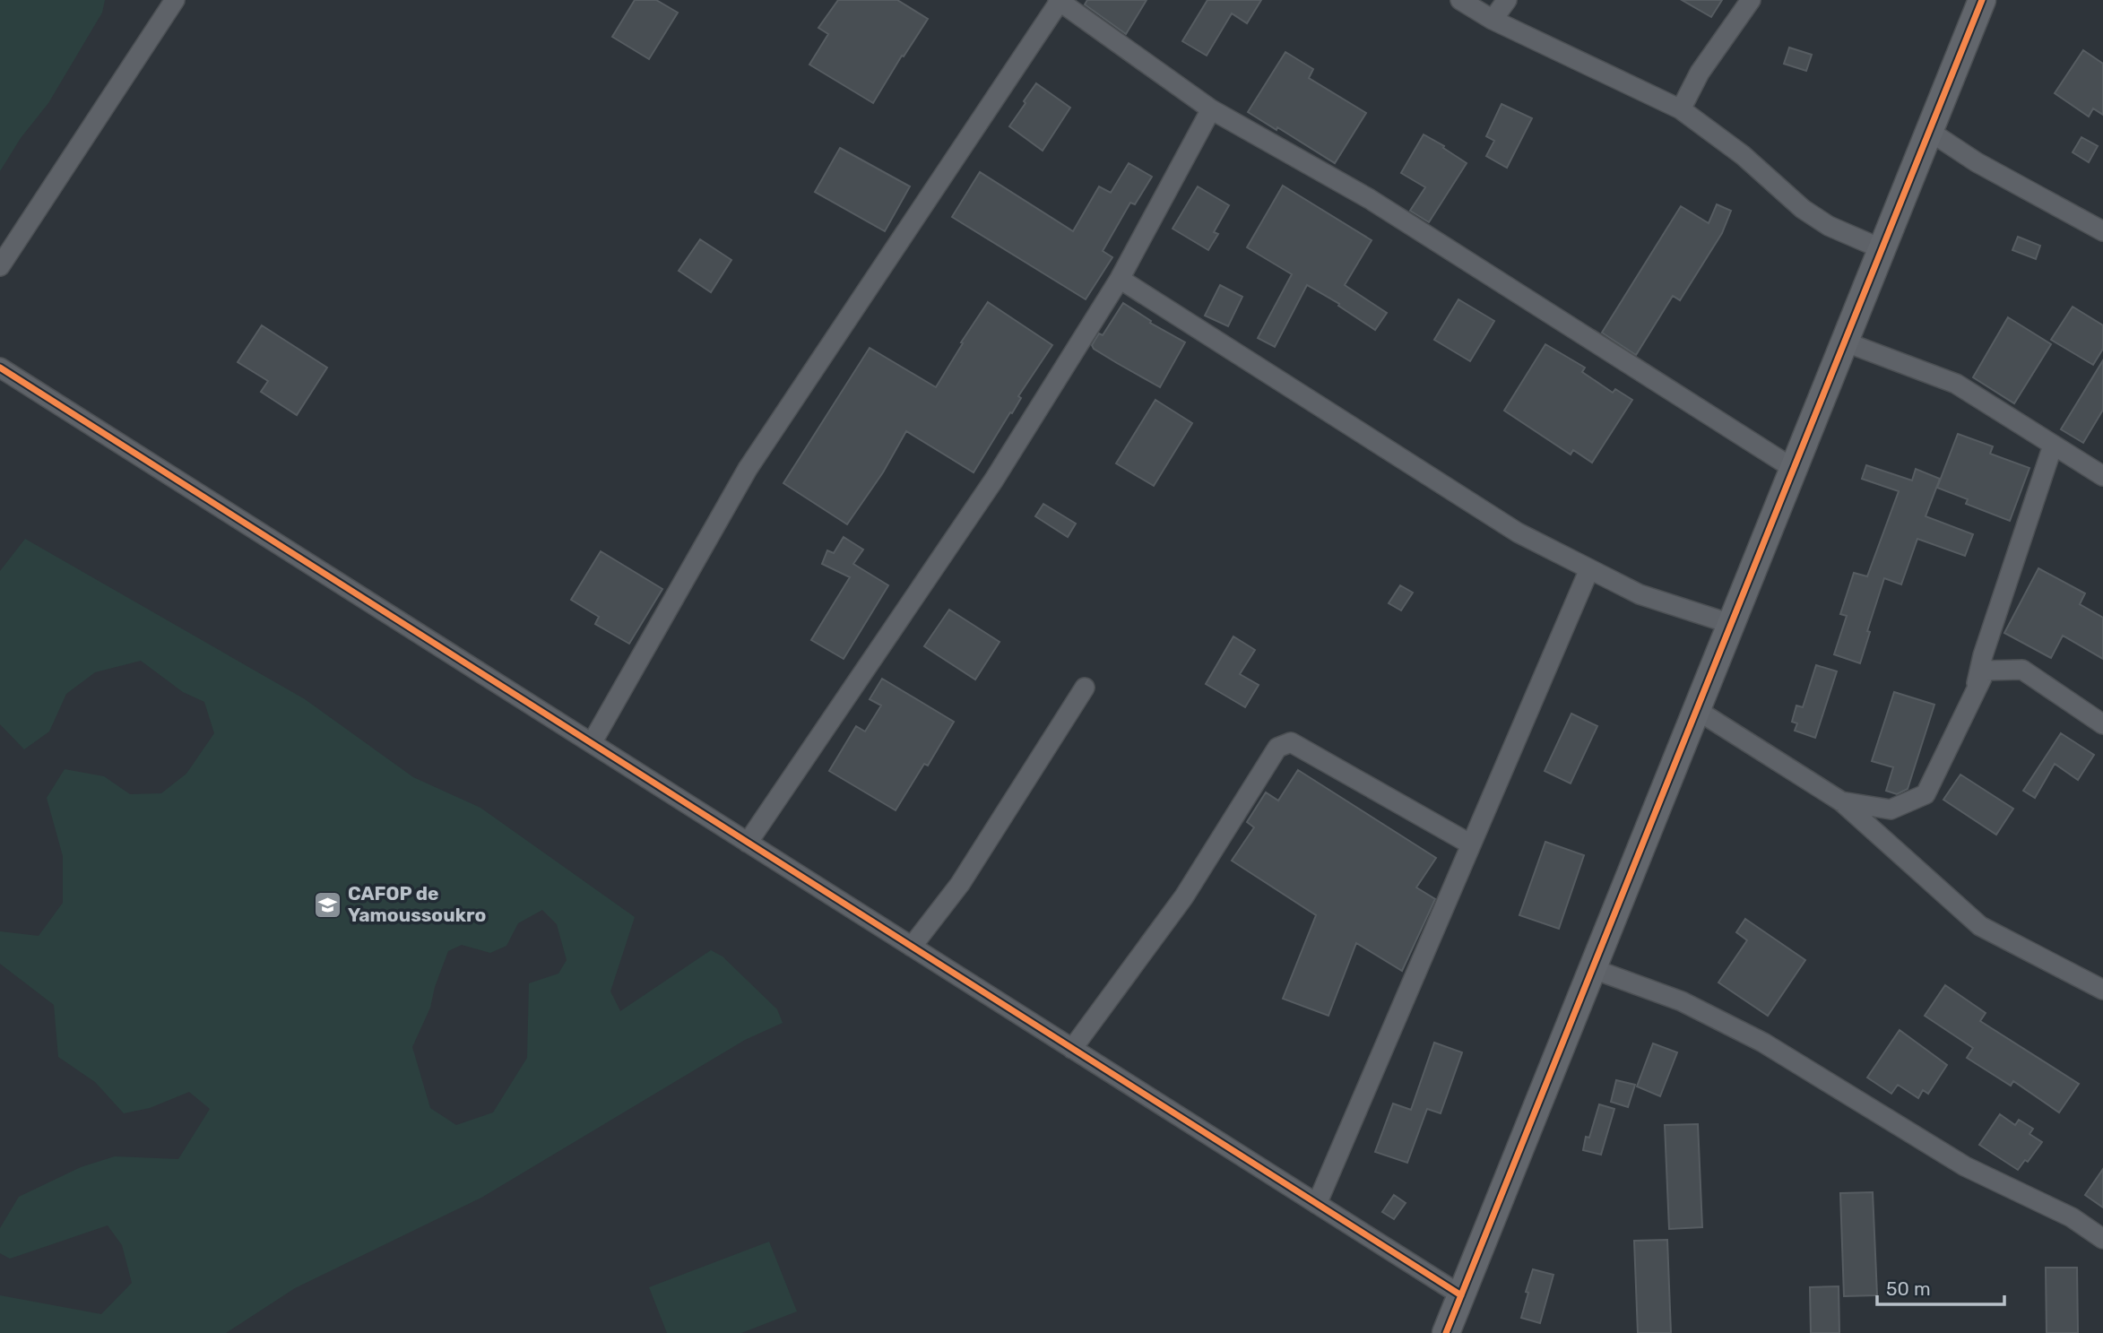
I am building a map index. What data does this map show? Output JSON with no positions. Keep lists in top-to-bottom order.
{
  "places": {
    "school or university": ["CAFOP de Yamoussoukro"]
  },
  "scale_bar": "50 m"
}
